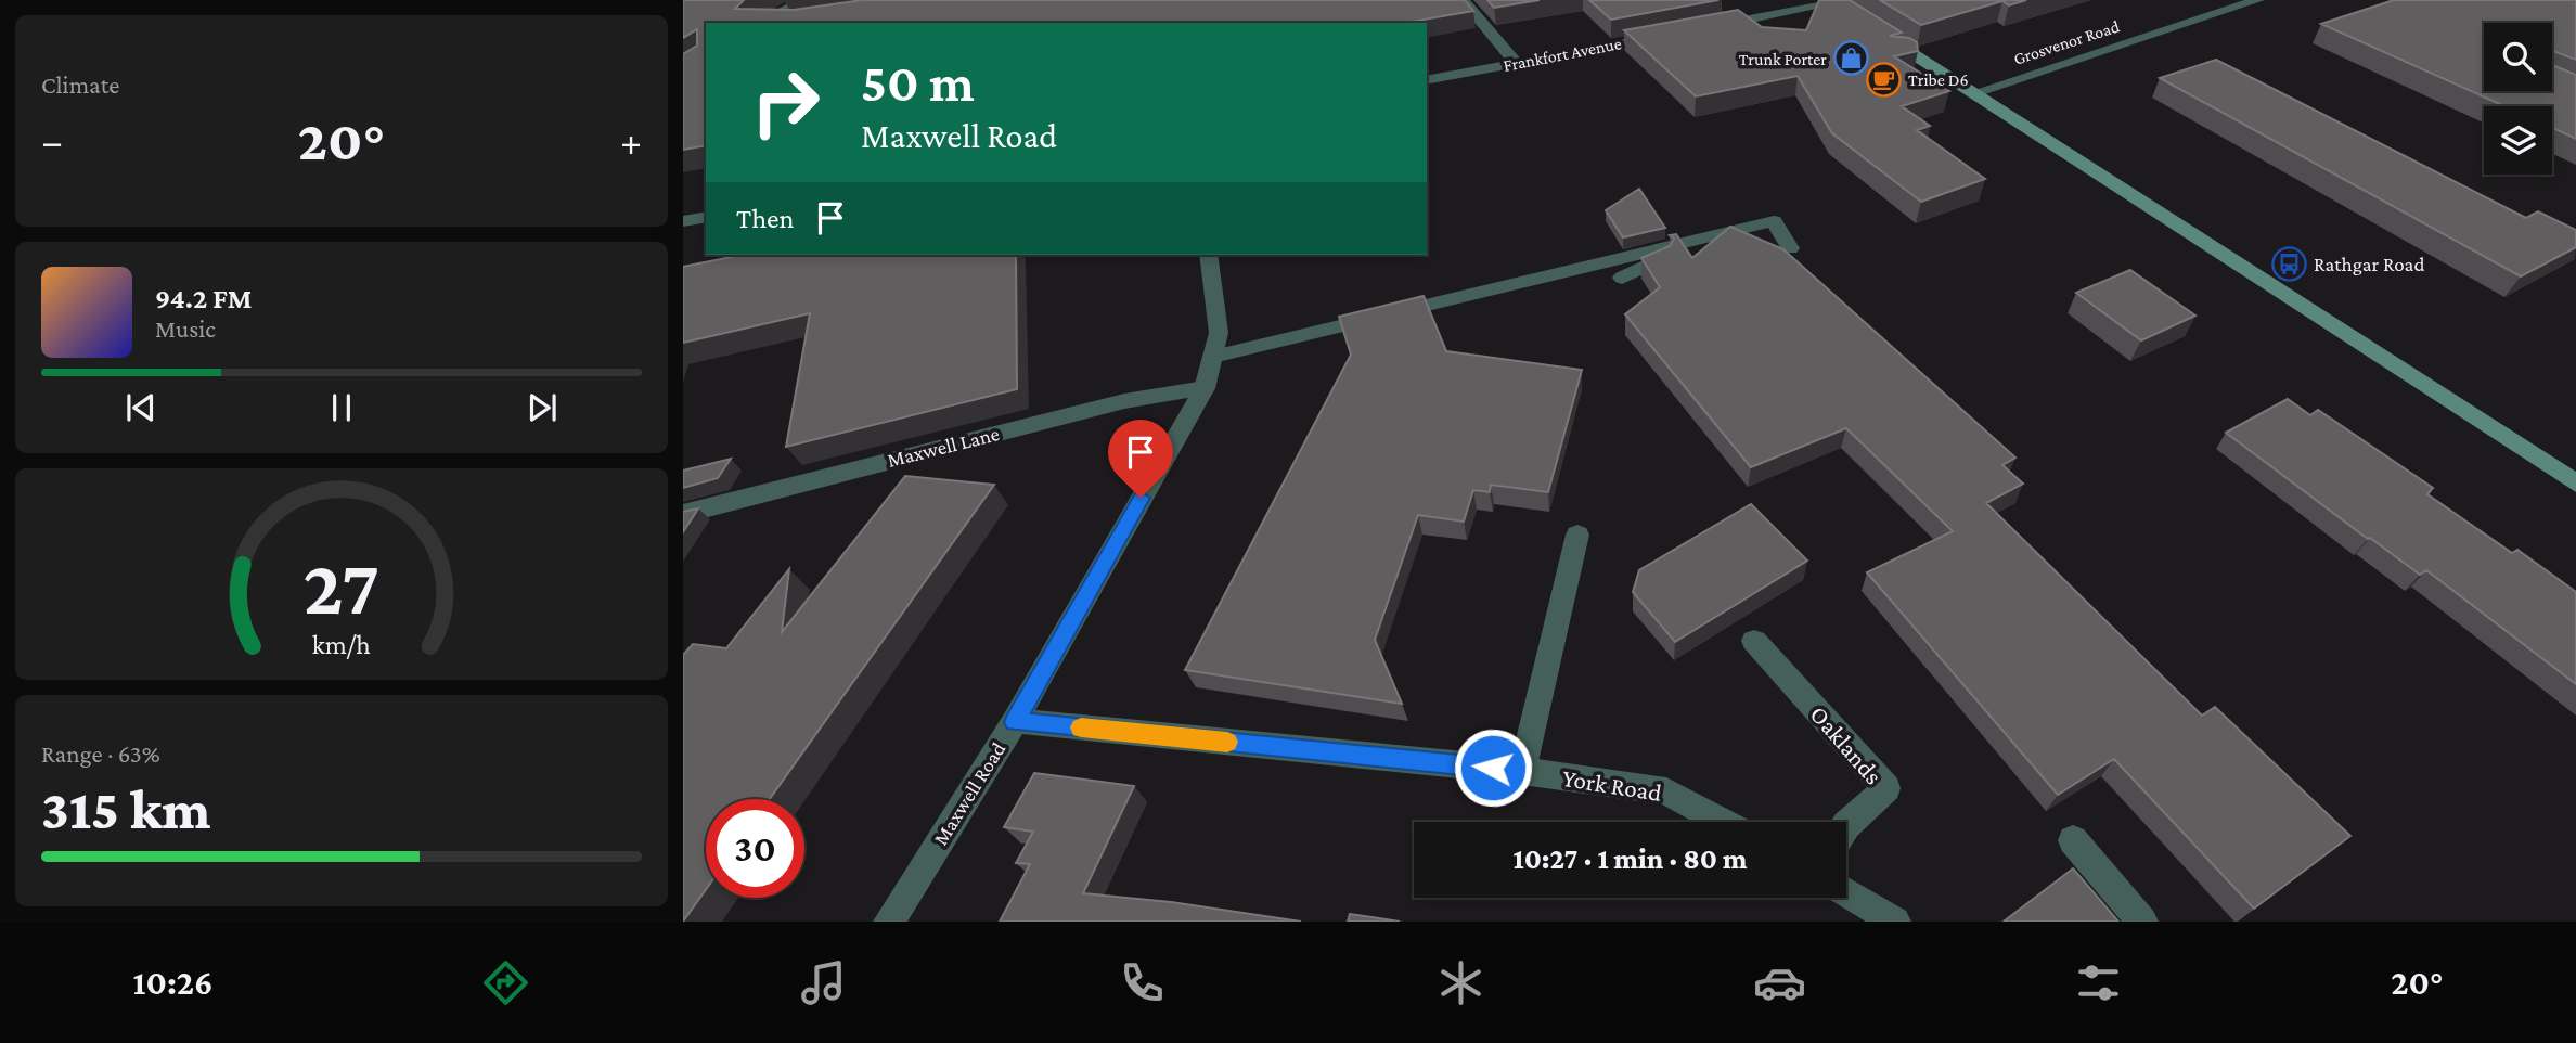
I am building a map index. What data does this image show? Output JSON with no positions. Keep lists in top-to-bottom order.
{
  "streets": {
    "street": [
      "Grosvenor Road",
      "Frankfort Avenue",
      "Maxwell Lane",
      "Oaklands",
      "York Road",
      "Maxwell Road"
    ]
  },
  "crossings": [
    ["Maxwell Lane", "Maxwell Road"],
    ["York Road", "Maxwell Road"]
  ],
  "places": {
    "shop": ["Trunk Porter"],
    "cafe": ["Tribe D6"],
    "bus stop": ["Rathgar Road"]
  },
  "page": {
    "tile": [
      "Climate",
      ["Range · 63%", "315 km"]
    ],
    "turn": ["50 m", "Maxwell Road"],
    "heat": ["−", "20°", "+"],
    "then": "Then",
    "song": ["94.2 FM", "Music"],
    "limit": "30",
    "trip": "10:27 · 1 min · 80 m",
    "tabs": ["10:26", "20°"],
    "gauge": ["27", "km/h"]
  }
}
